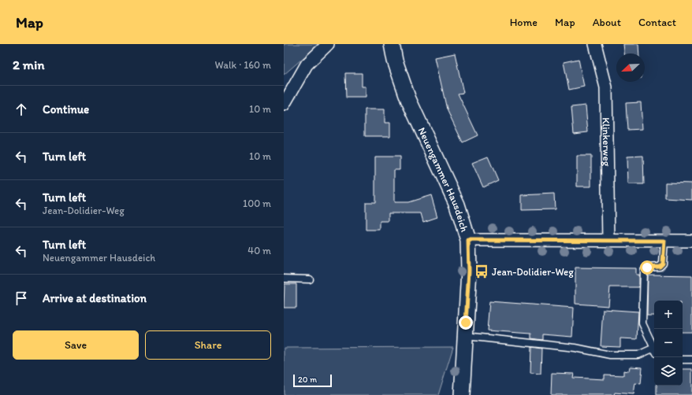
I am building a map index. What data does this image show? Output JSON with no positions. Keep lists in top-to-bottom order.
{
  "streets": {
    "street": ["Klinkerweg", "Neuengammer Hausdeich"]
  },
  "places": {
    "bus stop": ["Jean-Dolidier-Weg"]
  },
  "scale_bar": "20 m",
  "north": "bottom left",
  "page": {
    "header": "Map",
    "nav": [
      "Home",
      "Map",
      "About",
      "Contact"
    ],
    "heading": ["2 min", "Walk · 160 m"],
    "list": [
      ["Continue", "10 m"],
      ["Turn left", "10 m"],
      ["Turn left", "Jean-Dolidier-Weg", "100 m"],
      ["Turn left", "Neuengammer Hausdeich", "40 m"],
      "Arrive at destination"
    ],
    "map_buttons": ["+", "−"],
    "buttons": ["Save", "Share"],
    "scale": "20 m"
  }
}
